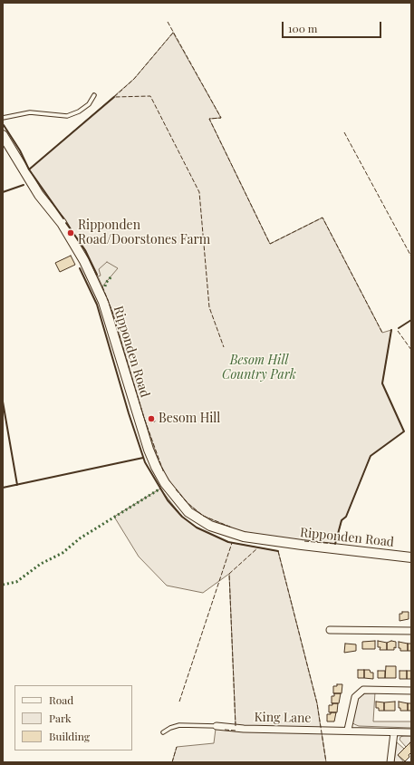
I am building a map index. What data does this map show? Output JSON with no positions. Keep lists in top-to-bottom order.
{
  "streets": {
    "main road": ["Ripponden Road"],
    "street": ["King Lane"]
  },
  "parks": ["Besom Hill Country Park"],
  "places": ["Ripponden Road/Doorstones Farm", "Besom Hill"],
  "legend": ["Road", "Park", "Building"],
  "scale_bar": "100 m"
}
